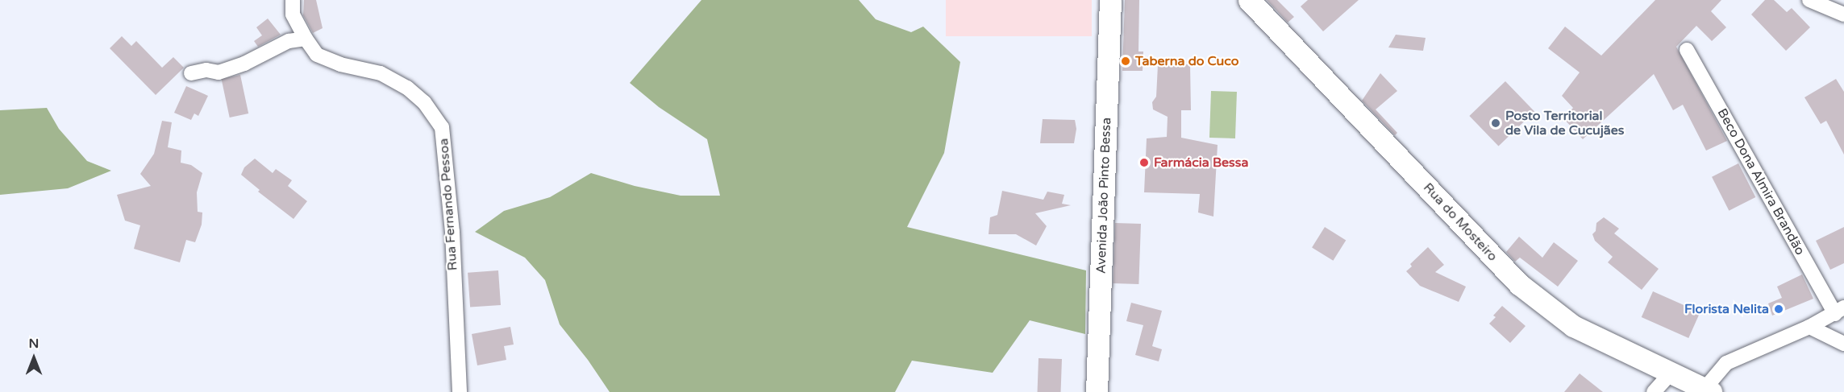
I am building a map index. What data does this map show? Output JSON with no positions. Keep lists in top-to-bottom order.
{
  "streets": {
    "main road": ["Avenida João Pinto Bessa", "Rua do Mosteiro"],
    "street": ["Beco Dona Almira Brandão", "Rua Fernando Pessoa"]
  },
  "places": [
    "Taberna do Cuco",
    "Posto Territorial de Vila de Cucujães",
    "Farmácia Bessa",
    "Florista Nelita"
  ],
  "north": "top"
}
